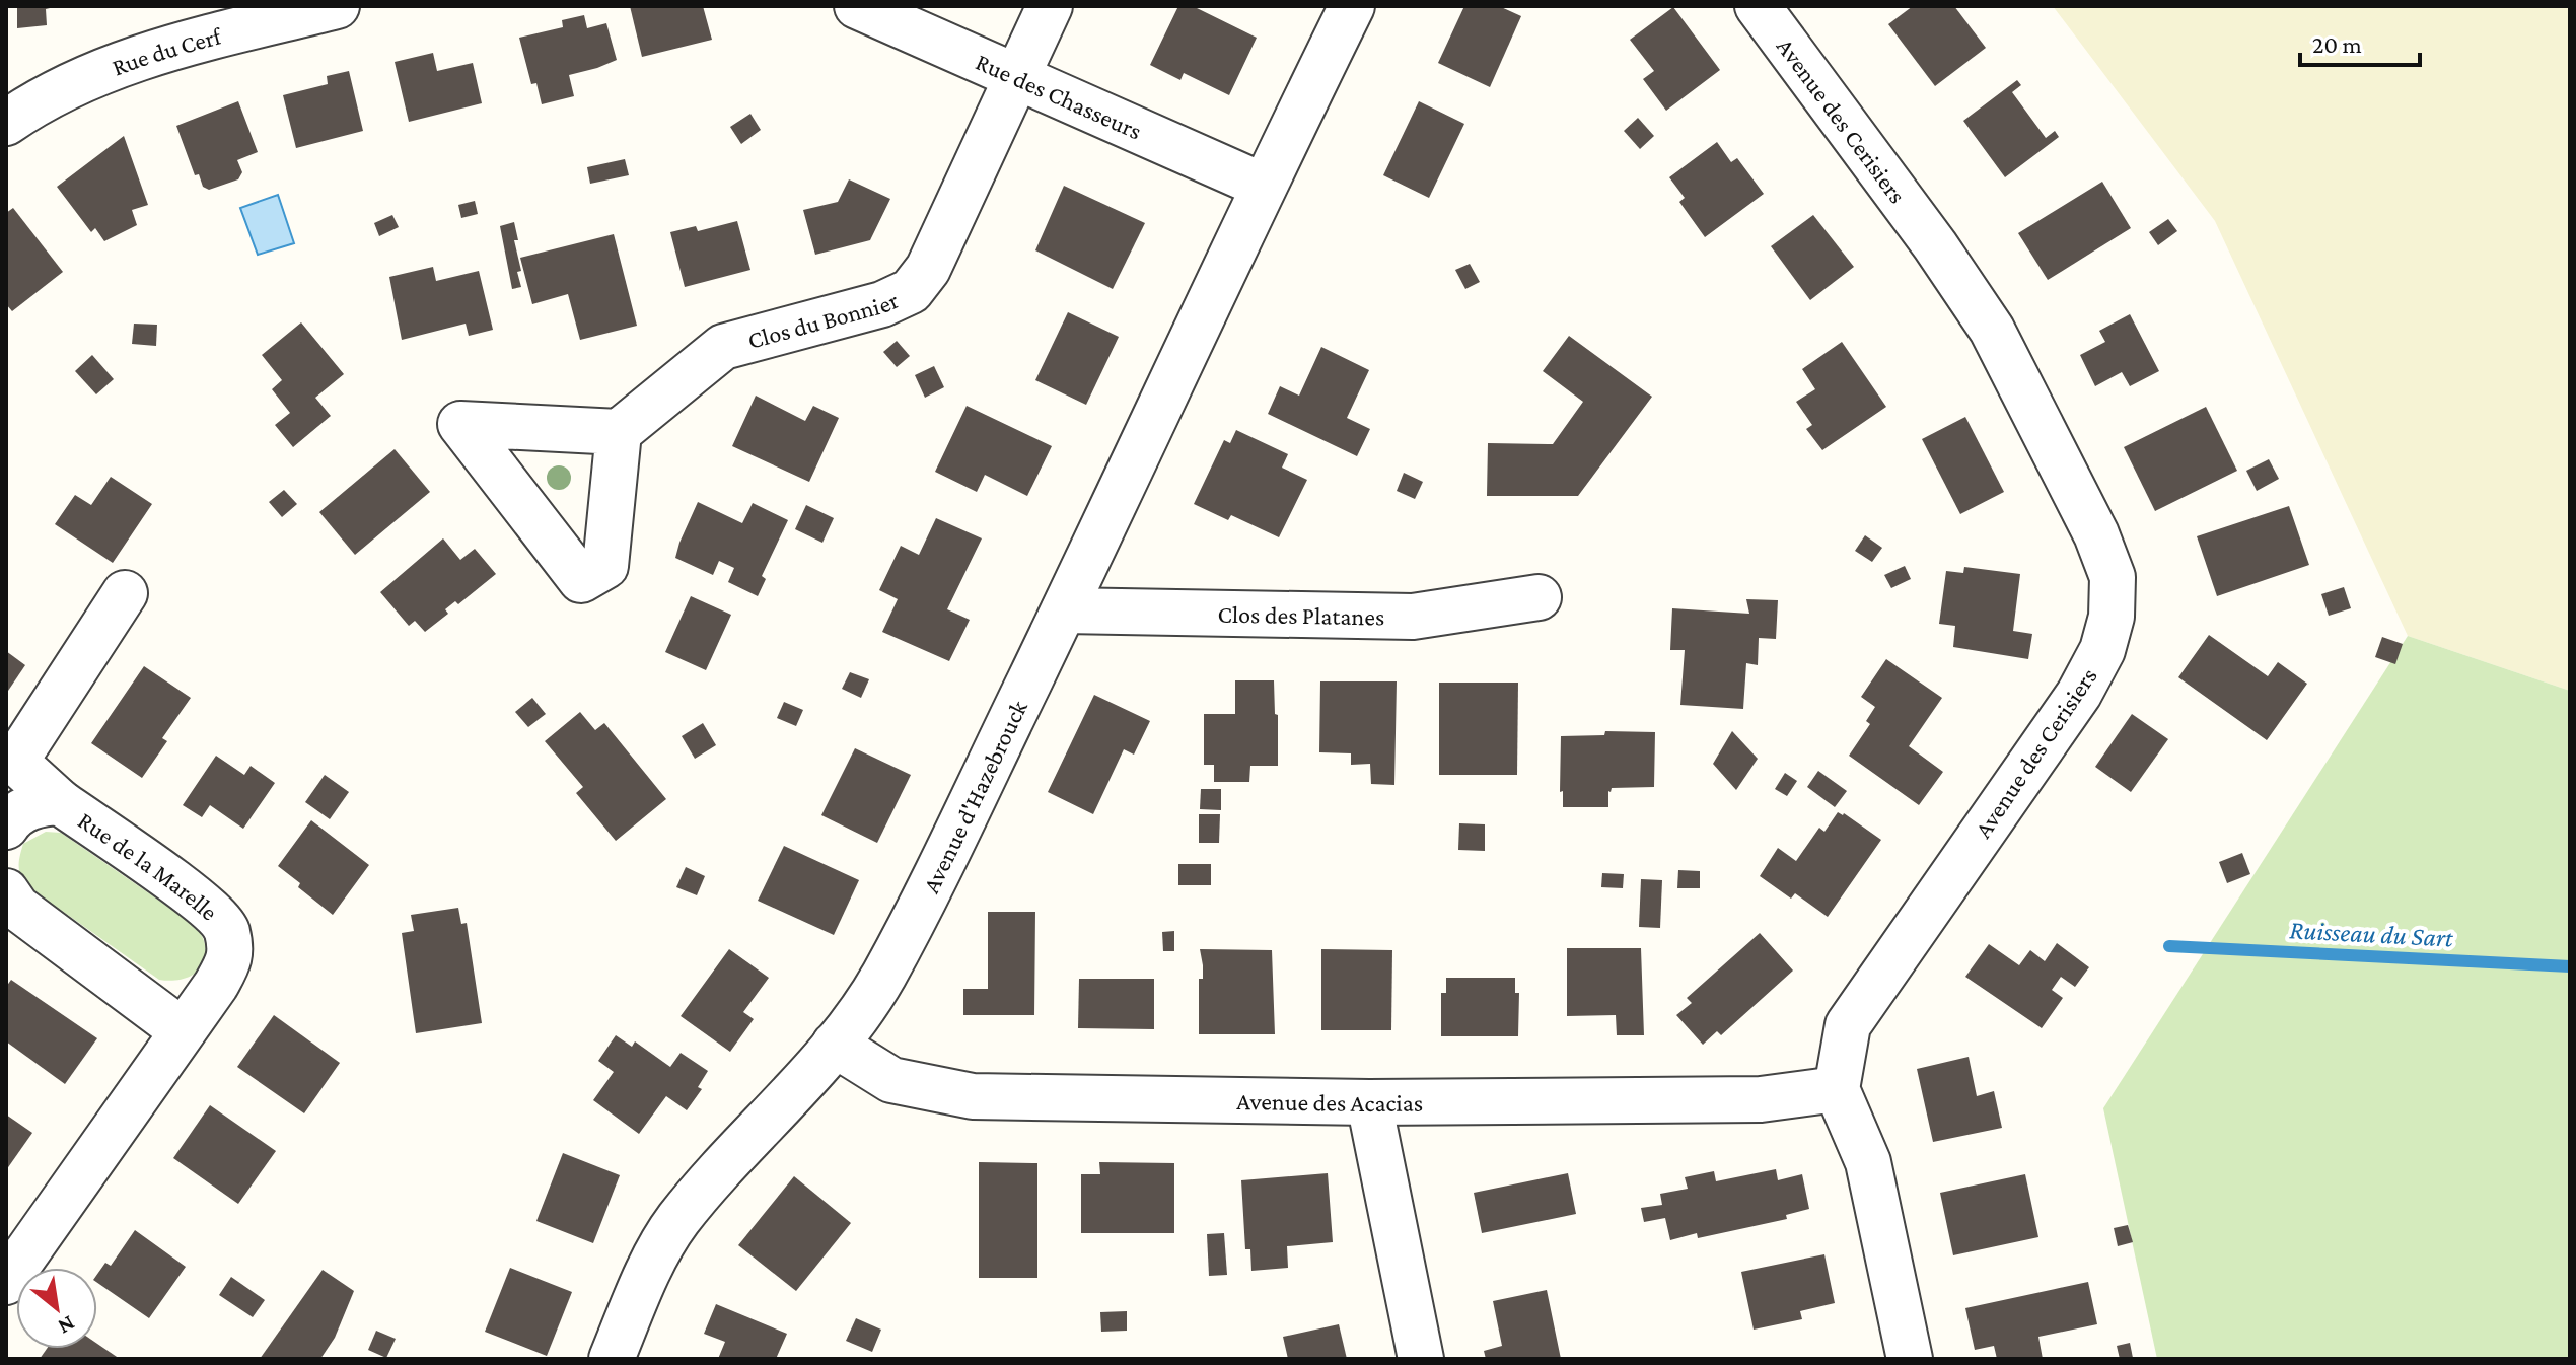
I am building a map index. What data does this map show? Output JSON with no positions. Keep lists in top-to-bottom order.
{
  "streets": {
    "street": [
      "Rue du Cerf",
      "Rue des Chasseurs",
      "Avenue des Cerisiers",
      "Clos du Bonnier",
      "Clos des Platanes",
      "Avenue d'Hazebrouck",
      "Rue de la Marelle",
      "Avenue des Acacias"
    ]
  },
  "crossings": [
    ["Rue des Chasseurs", "Clos du Bonnier"],
    ["Rue des Chasseurs", "Avenue d'Hazebrouck"],
    ["Avenue des Cerisiers", "Avenue des Acacias"],
    ["Clos des Platanes", "Avenue d'Hazebrouck"],
    ["Avenue d'Hazebrouck", "Avenue des Acacias"]
  ],
  "water": ["Ruisseau du Sart"],
  "scale_bar": "20 m",
  "north": "bottom right"
}
